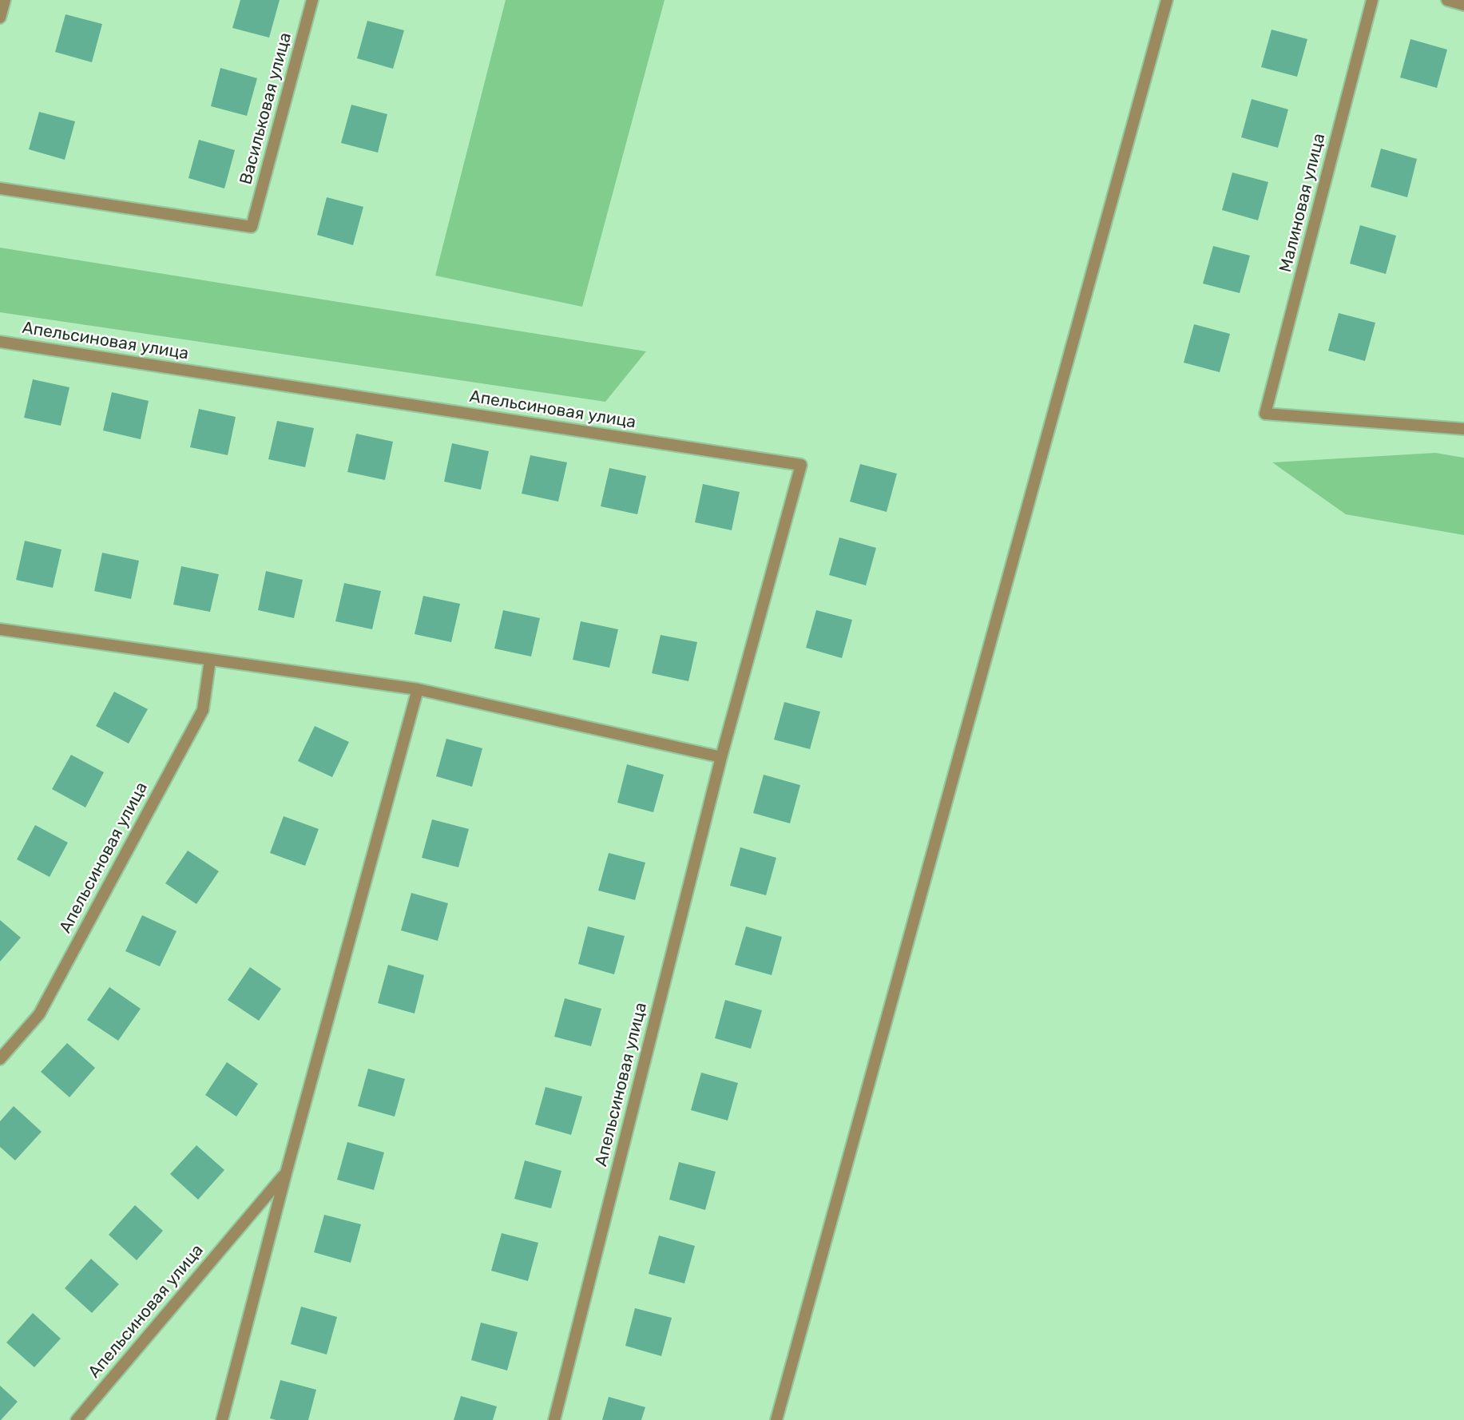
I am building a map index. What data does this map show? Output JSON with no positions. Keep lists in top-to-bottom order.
{
  "streets": {
    "street": ["Васильковая улица", "Малиновая улица", "Апельсиновая улица"]
  }
}
